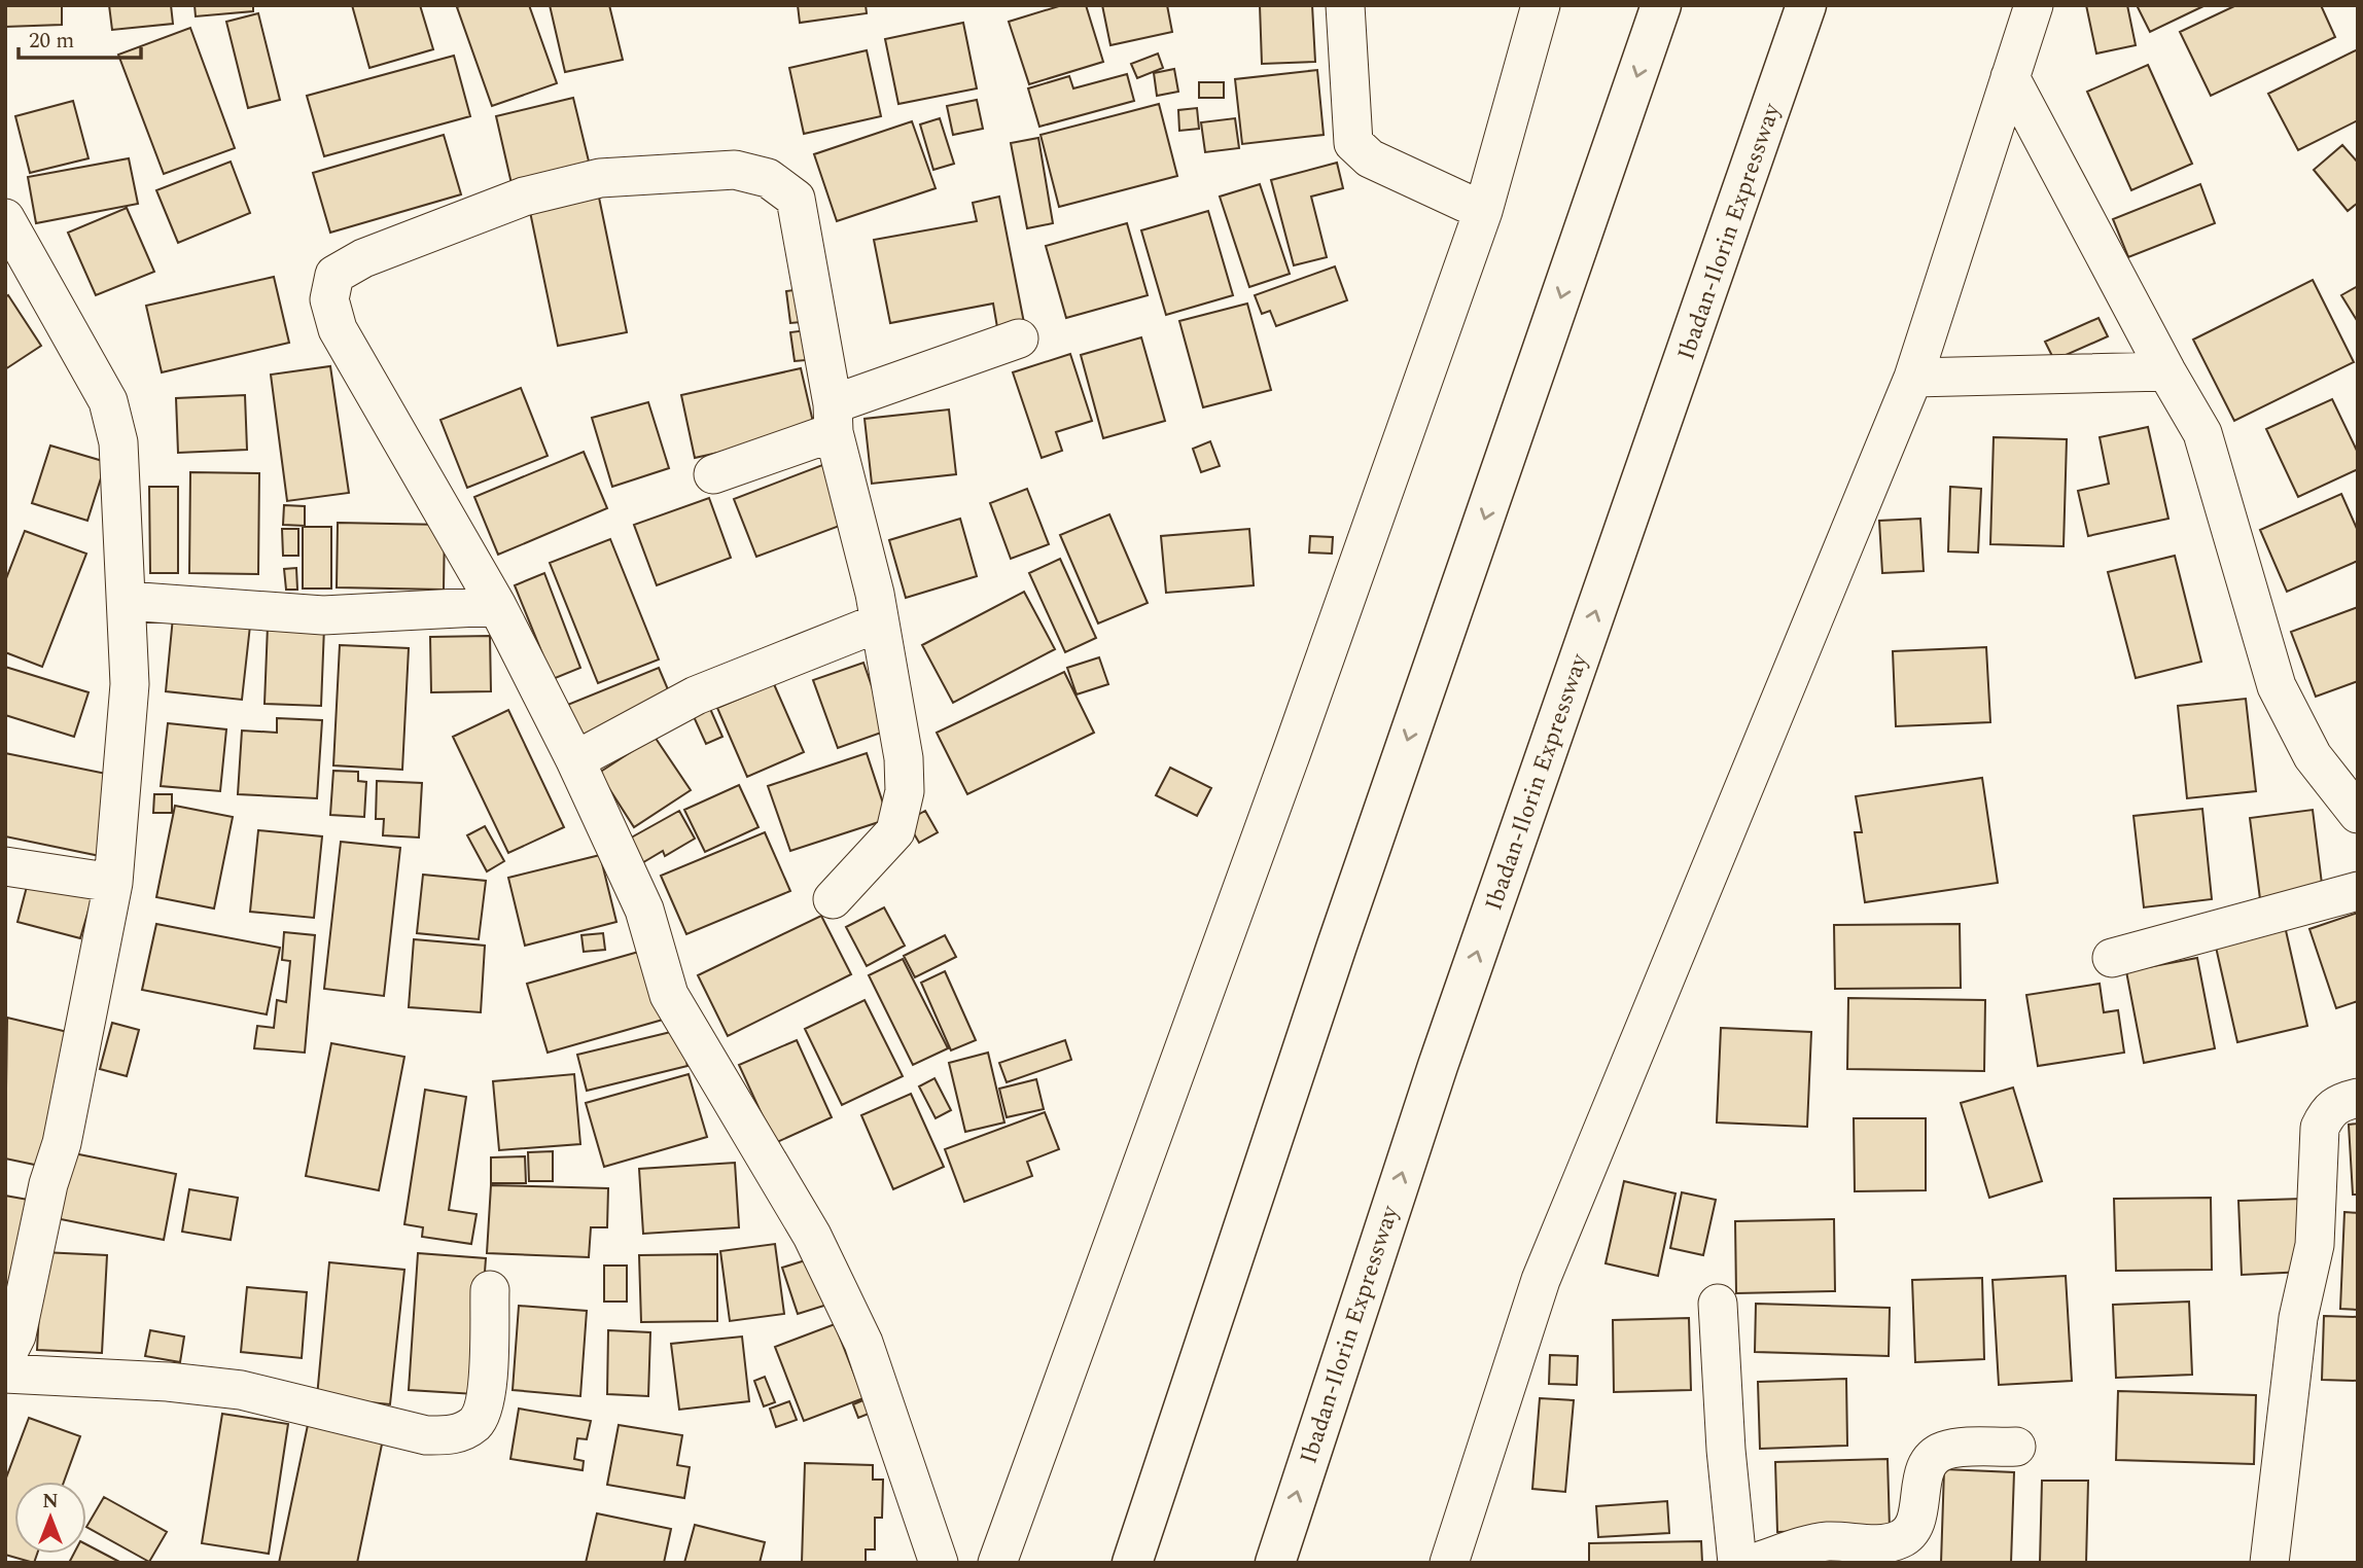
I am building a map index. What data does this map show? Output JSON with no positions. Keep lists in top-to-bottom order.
{
  "streets": {
    "highway": ["Ibadan-Ilorin Expressway"]
  },
  "scale_bar": "20 m",
  "north": "top"
}
